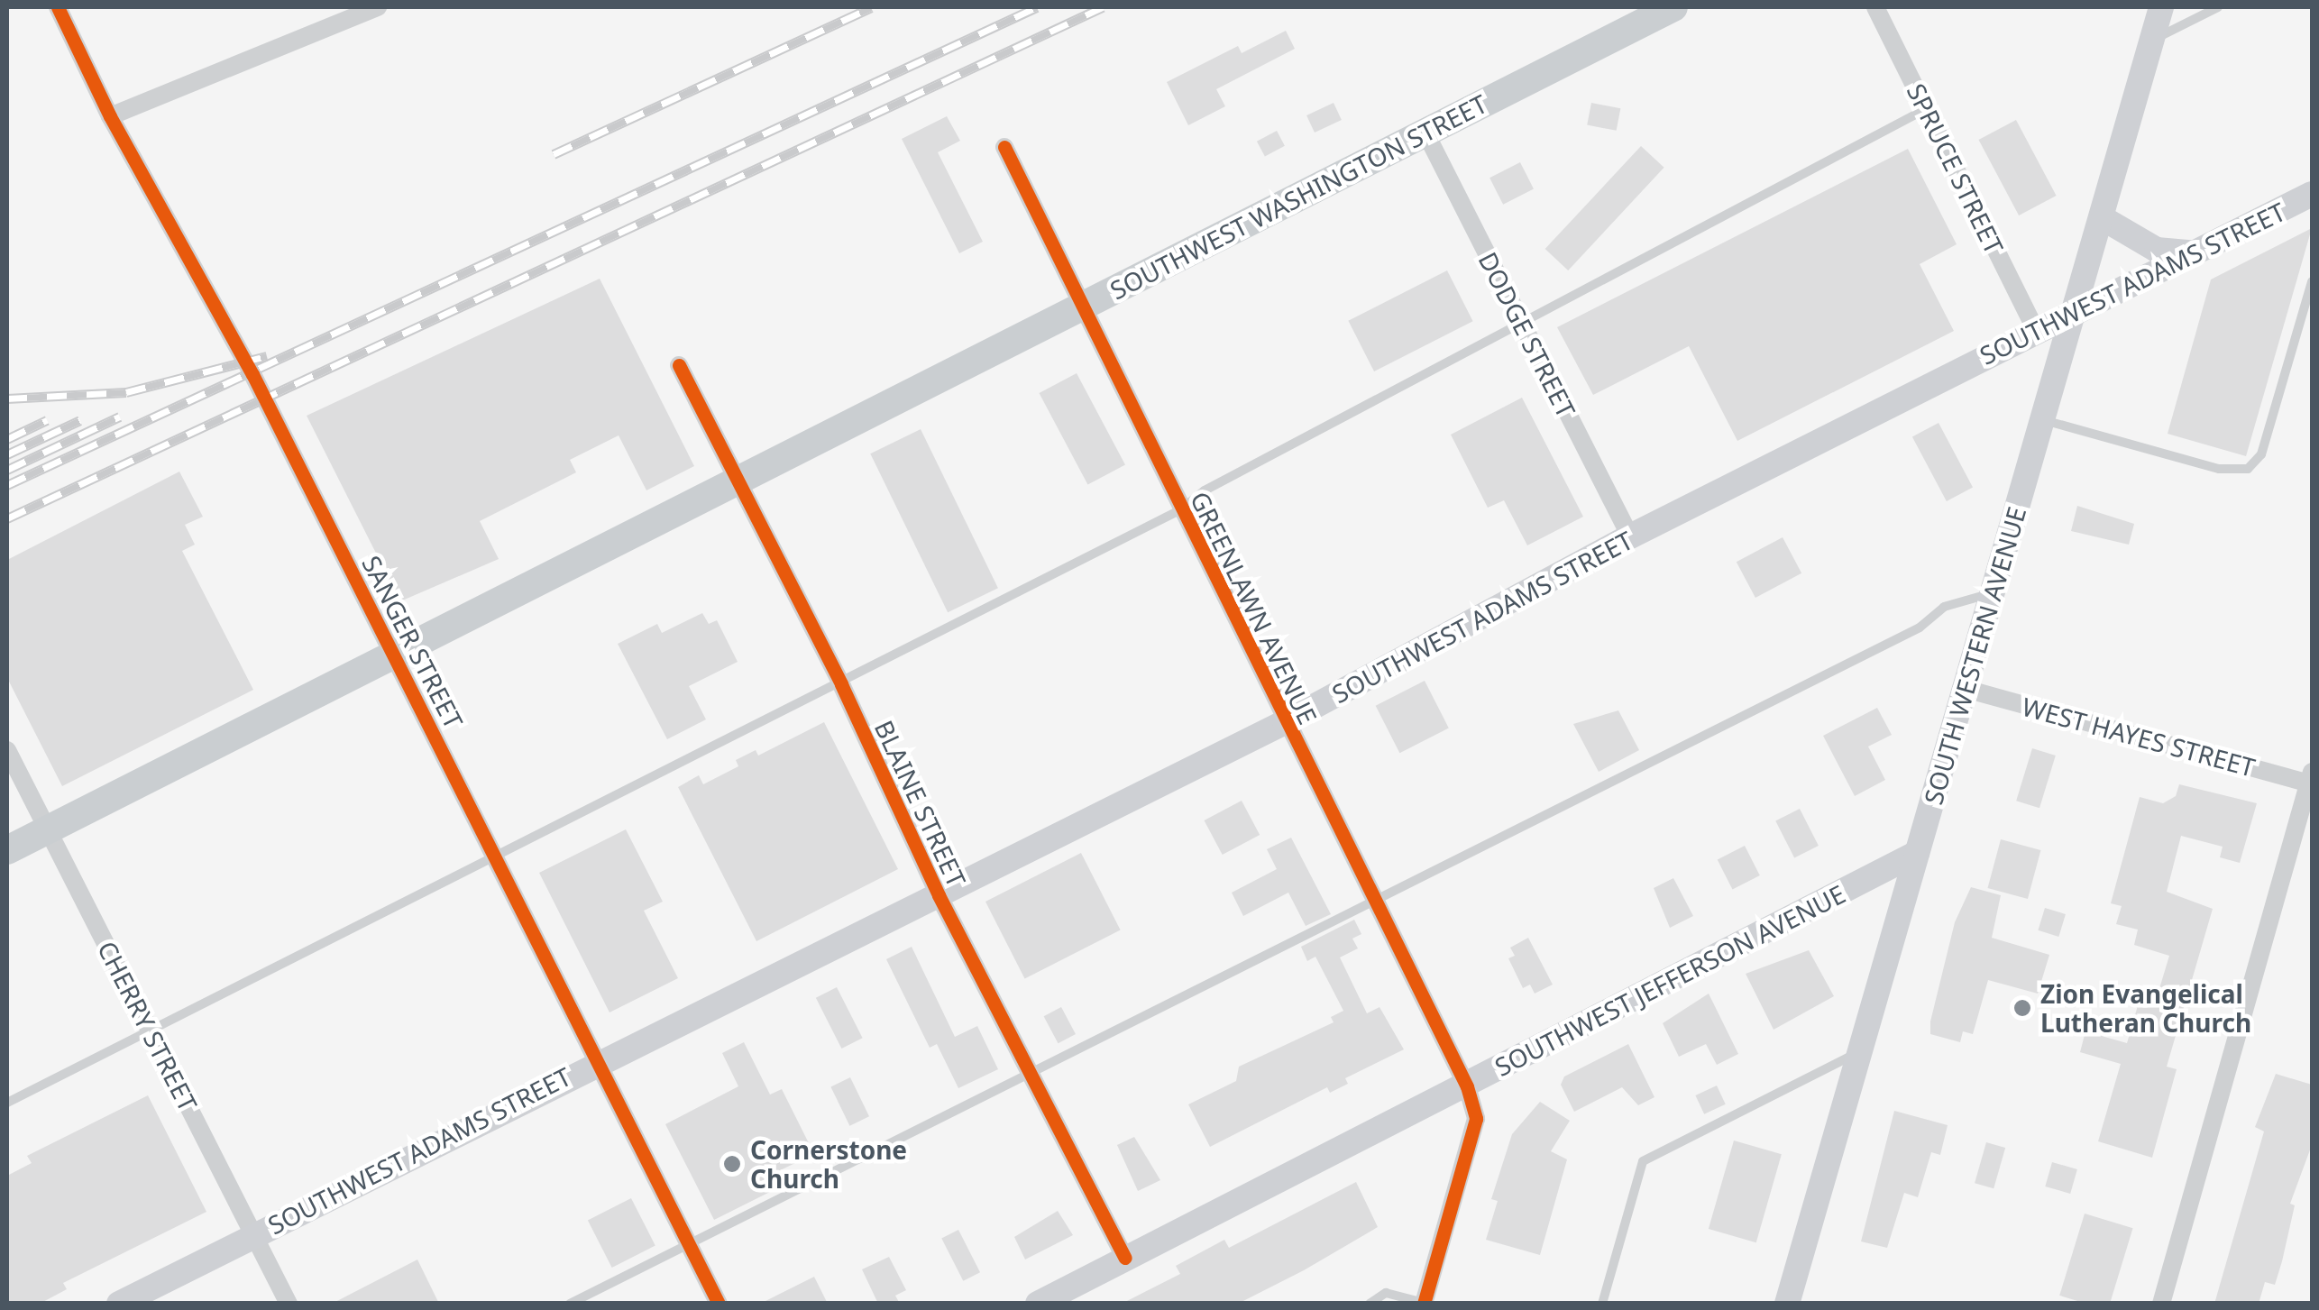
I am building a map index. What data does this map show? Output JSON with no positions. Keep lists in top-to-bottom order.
{
  "streets": {
    "main road": [
      "SOUTHWEST WASHINGTON STREET",
      "SOUTHWEST ADAMS STREET",
      "SOUTH WESTERN AVENUE",
      "SOUTHWEST JEFFERSON AVENUE"
    ],
    "street": [
      "SPRUCE STREET",
      "DODGE STREET",
      "GREENLAWN AVENUE",
      "SANGER STREET",
      "WEST HAYES STREET",
      "BLAINE STREET",
      "CHERRY STREET"
    ]
  },
  "crossings": [
    ["SPRUCE STREET", "SOUTHWEST ADAMS STREET"],
    ["SOUTHWEST WASHINGTON STREET", "DODGE STREET"],
    ["SOUTHWEST WASHINGTON STREET", "GREENLAWN AVENUE"],
    ["SOUTHWEST WASHINGTON STREET", "SANGER STREET"],
    ["SOUTHWEST WASHINGTON STREET", "BLAINE STREET"],
    ["SOUTHWEST WASHINGTON STREET", "CHERRY STREET"],
    ["SOUTHWEST ADAMS STREET", "DODGE STREET"],
    ["SOUTHWEST ADAMS STREET", "GREENLAWN AVENUE"],
    ["SOUTHWEST ADAMS STREET", "SANGER STREET"],
    ["SOUTHWEST ADAMS STREET", "SOUTH WESTERN AVENUE"],
    ["SOUTHWEST ADAMS STREET", "BLAINE STREET"],
    ["SOUTHWEST ADAMS STREET", "CHERRY STREET"],
    ["GREENLAWN AVENUE", "SOUTHWEST JEFFERSON AVENUE"],
    ["SOUTH WESTERN AVENUE", "WEST HAYES STREET"],
    ["SOUTH WESTERN AVENUE", "SOUTHWEST JEFFERSON AVENUE"],
    ["BLAINE STREET", "SOUTHWEST JEFFERSON AVENUE"]
  ],
  "places": ["Zion Evangelical Lutheran Church", "Cornerstone Church"]
}
